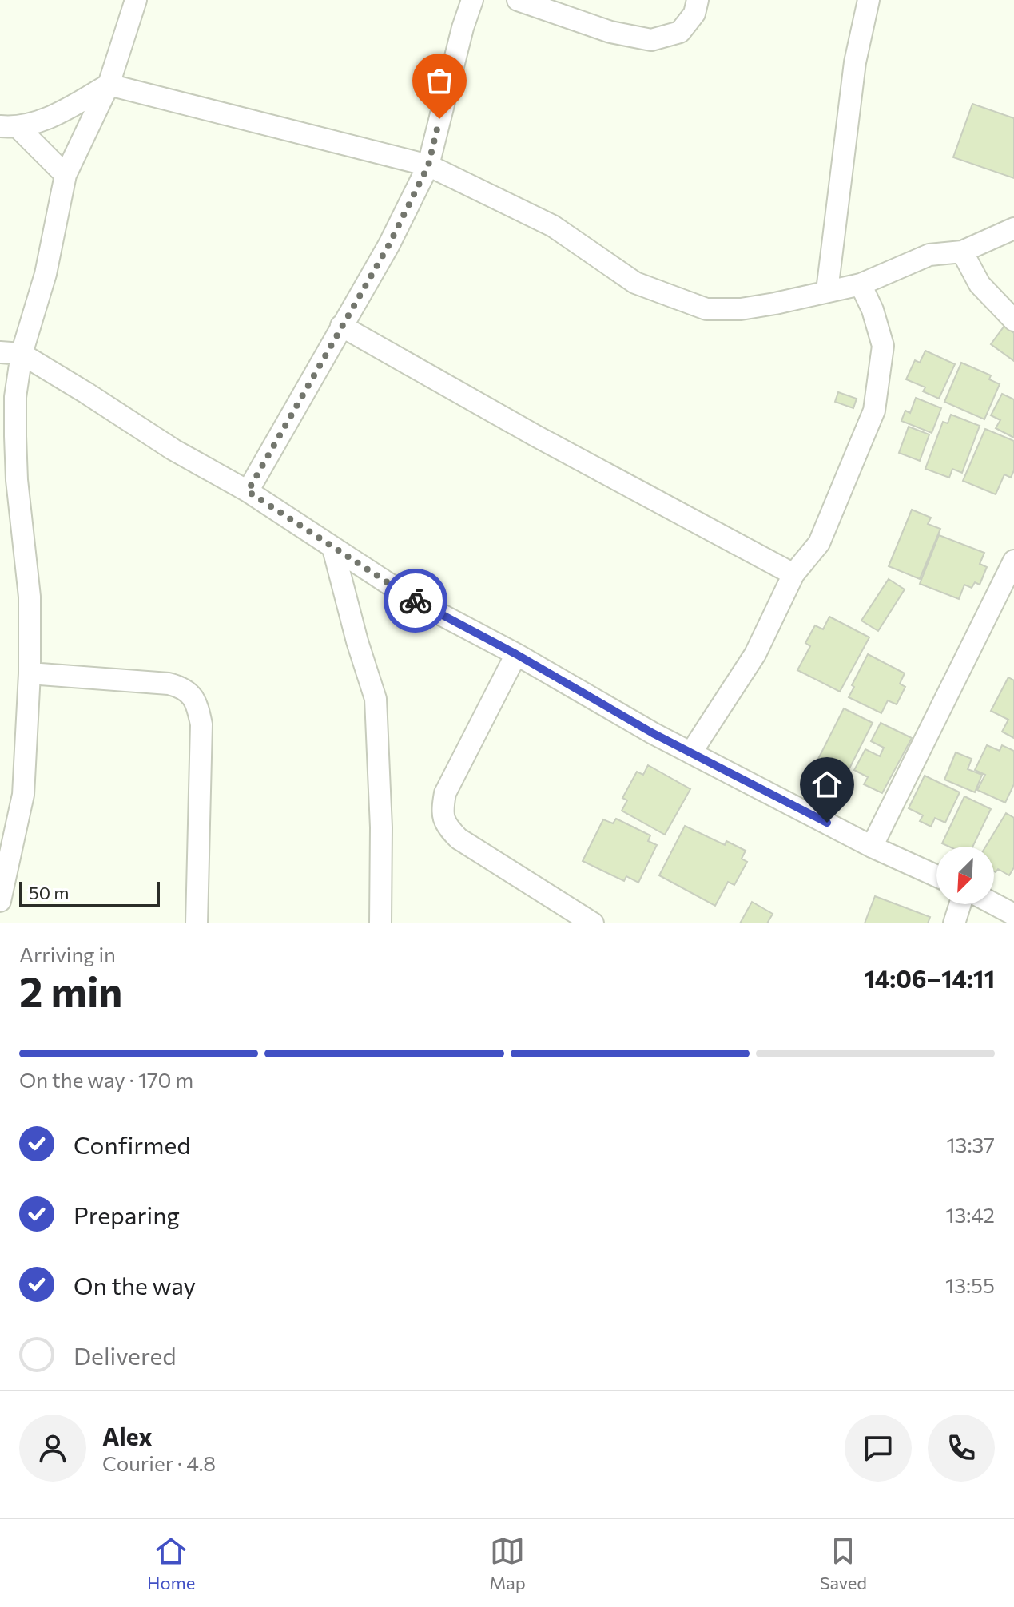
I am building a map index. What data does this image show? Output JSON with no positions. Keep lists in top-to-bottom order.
{
  "scale_bar": "50 m",
  "north": "bottom left",
  "page": {
    "scale": "50 m",
    "heading": ["2 min", "Arriving in", "14:06–14:11"],
    "panel": ["Alex", "Courier · 4.8"],
    "bar": "On the way · 170 m",
    "list": [
      ["Confirmed", "13:37"],
      ["Preparing", "13:42"],
      ["On the way", "13:55"],
      "Delivered"
    ],
    "tabs": ["Home", "Map", "Saved"]
  }
}
